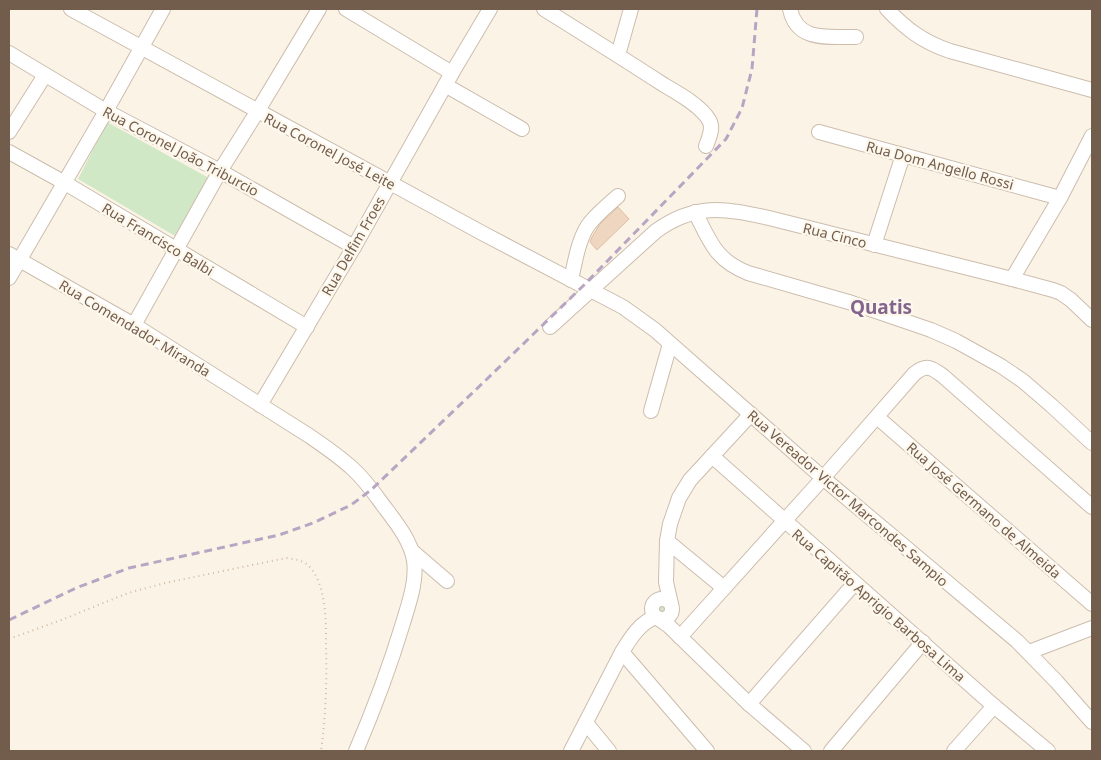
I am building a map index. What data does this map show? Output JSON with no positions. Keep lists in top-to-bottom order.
{
  "streets": {
    "street": [
      "Rua Coronel João Triburcio",
      "Rua Coronel José Leite",
      "Rua Dom Angello Rossi",
      "Rua Cinco",
      "Rua Francisco Balbi",
      "Rua Delfim Froes",
      "Rua Comendador Miranda",
      "Rua Vereador Victor Marcondes Sampio",
      "Rua José Germano de Almeida",
      "Rua Capitão Aprigio Barbosa Lima"
    ]
  },
  "crossings": [
    ["Rua Coronel João Triburcio", "Rua Delfim Froes"],
    ["Rua Coronel José Leite", "Rua Cinco"],
    ["Rua Coronel José Leite", "Rua Delfim Froes"],
    ["Rua Coronel José Leite", "Rua Vereador Victor Marcondes Sampio"],
    ["Rua Cinco", "Rua Vereador Victor Marcondes Sampio"],
    ["Rua Francisco Balbi", "Rua Delfim Froes"],
    ["Rua Delfim Froes", "Rua Comendador Miranda"]
  ],
  "districts": ["Quatis"]
}
